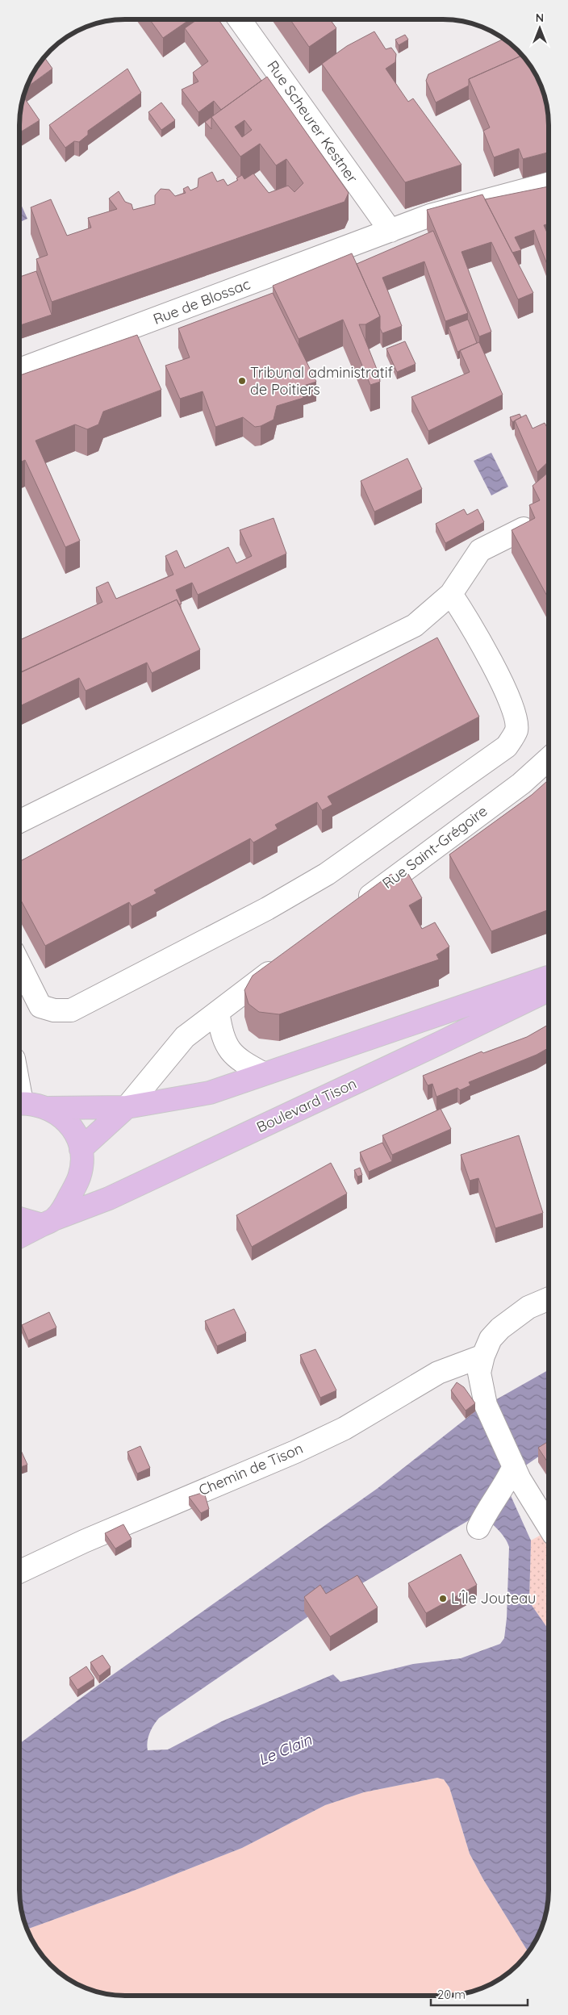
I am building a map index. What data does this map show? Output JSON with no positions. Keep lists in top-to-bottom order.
{
  "streets": {
    "main road": ["Boulevard Tison"],
    "street": [
      "Rue Scheurer Kestner",
      "Rue de Blossac",
      "Rue Saint-Grégoire",
      "Chemin de Tison"
    ]
  },
  "crossings": [
    ["Rue Scheurer Kestner", "Rue de Blossac"]
  ],
  "water": ["Le Clain"],
  "places": ["Tribunal administratif de Poitiers", "L'Île Jouteau"],
  "scale_bar": "20 m",
  "north": "top"
}
